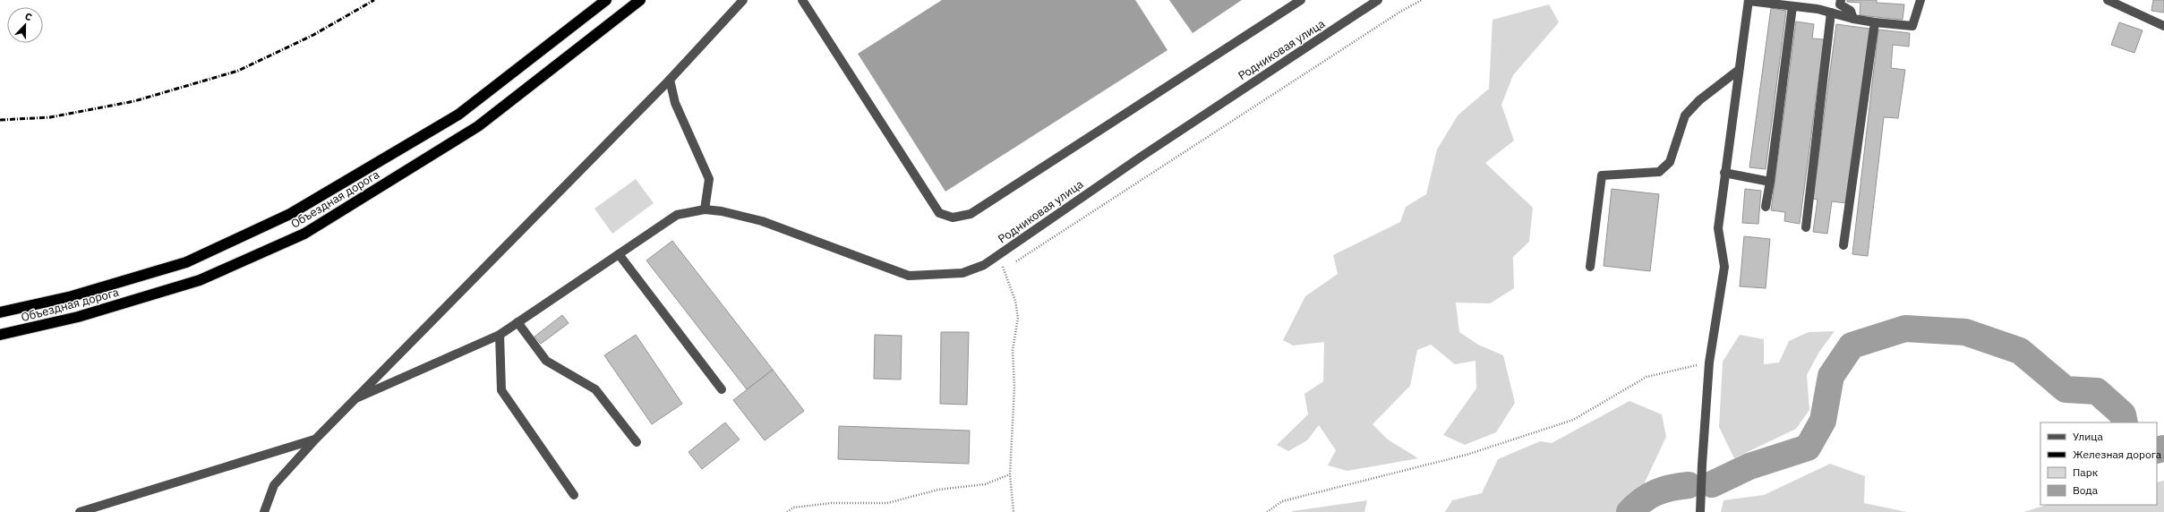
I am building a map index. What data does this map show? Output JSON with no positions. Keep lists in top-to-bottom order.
{
  "streets": {
    "highway": ["Объездная дорога"],
    "street": ["Родниковая улица"]
  },
  "legend": [
    "Улица",
    "Железная дорога",
    "Парк",
    "Вода"
  ],
  "north": "top"
}
